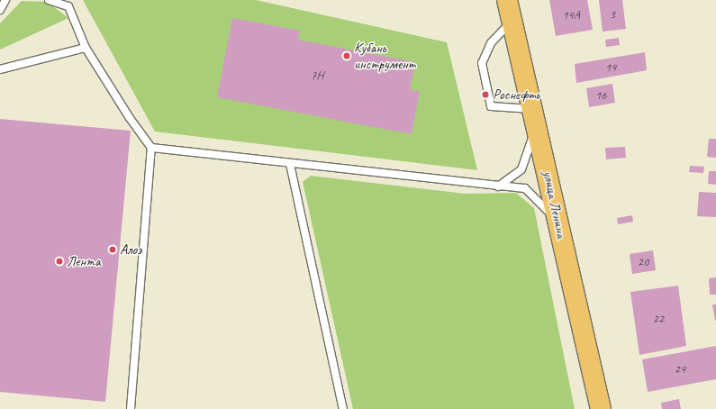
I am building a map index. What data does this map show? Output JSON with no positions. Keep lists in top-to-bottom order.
{
  "streets": {
    "highway": ["улица Ленина"]
  },
  "places": [
    "Кубань инструмент",
    "Роснефть",
    "Алоэ",
    "Лента"
  ],
  "house_numbers": [
    "3",
    "14А",
    "14",
    "7Н",
    "16",
    "20",
    "22",
    "24"
  ]
}
